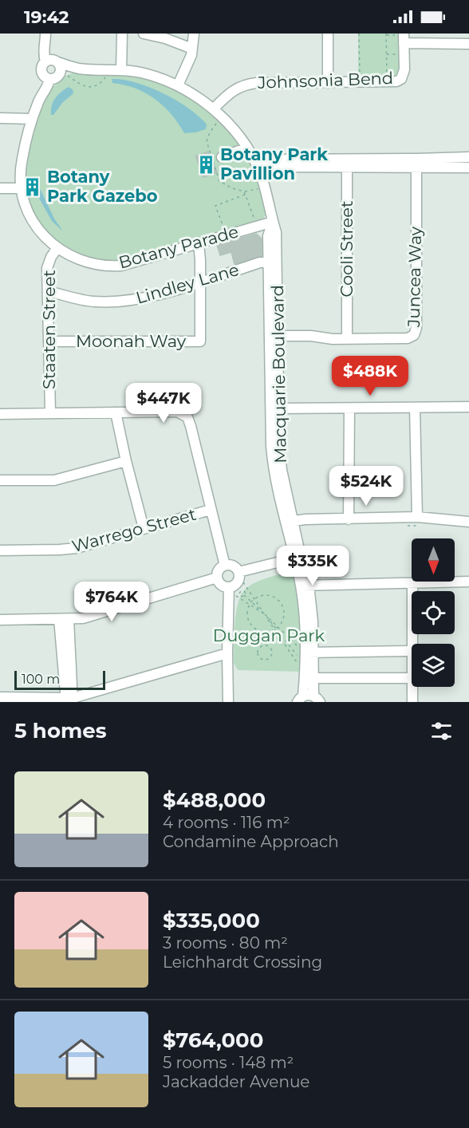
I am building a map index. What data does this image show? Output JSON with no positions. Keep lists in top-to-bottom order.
{
  "streets": {
    "street": [
      "Johnsonia Bend",
      "Botany Parade",
      "Cooli Street",
      "Juncea Way",
      "Lindley Lane",
      "Staaten Street",
      "Moonah Way",
      "Macquarie Boulevard",
      "Warrego Street"
    ]
  },
  "crossings": [
    ["Johnsonia Bend", "Macquarie Boulevard"],
    ["Botany Parade", "Staaten Street"],
    ["Botany Parade", "Moonah Way"],
    ["Botany Parade", "Macquarie Boulevard"],
    ["Cooli Street", "Juncea Way"],
    ["Juncea Way", "Macquarie Boulevard"],
    ["Lindley Lane", "Staaten Street"],
    ["Lindley Lane", "Moonah Way"],
    ["Lindley Lane", "Macquarie Boulevard"],
    ["Staaten Street", "Moonah Way"]
  ],
  "parks": ["Duggan Park"],
  "places": {
    "building": ["Botany Park Pavillion", "Botany Park Gazebo"]
  },
  "scale_bar": "100 m",
  "north": "bottom",
  "page": {
    "status": "19:42",
    "price": [
      "$488K",
      "$447K",
      "$524K",
      "$335K",
      "$764K"
    ],
    "scale": "100 m",
    "heading": "5 homes",
    "list": [
      {
        "name": "$488,000",
        "note": "4 rooms · 116 m² · Condamine Approach"
      },
      {
        "name": "$335,000",
        "note": "3 rooms · 80 m² · Leichhardt Crossing"
      },
      {
        "name": "$764,000",
        "note": "5 rooms · 148 m² · Jackadder Avenue"
      }
    ]
  }
}
